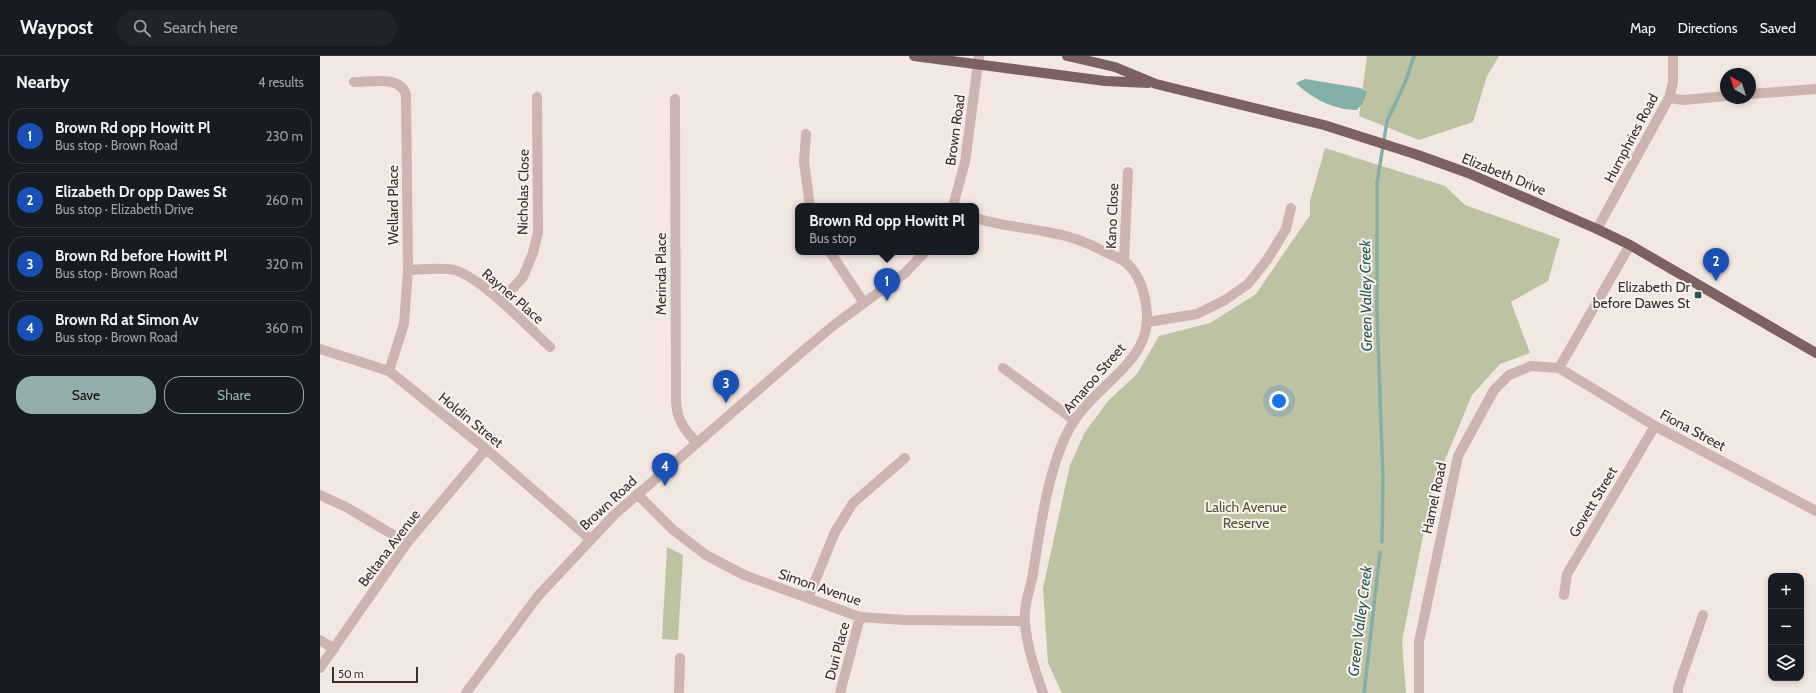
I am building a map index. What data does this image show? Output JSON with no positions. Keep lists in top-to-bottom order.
{
  "streets": {
    "main road": ["Elizabeth Drive"],
    "street": [
      "Brown Road",
      "Humphries Road",
      "Nicholas Close",
      "Wellard Place",
      "Kano Close",
      "Merinda Place",
      "Rayner Place",
      "Amaroo Street",
      "Holdin Street",
      "Fiona Street",
      "Hamel Road",
      "Govett Street",
      "Beltana Avenue",
      "Simon Avenue",
      "Duri Place"
    ]
  },
  "crossings": [
    ["Brown Road", "Elizabeth Drive"],
    ["Brown Road", "Merinda Place"],
    ["Brown Road", "Holdin Street"],
    ["Brown Road", "Simon Avenue"],
    ["Humphries Road", "Elizabeth Drive"],
    ["Nicholas Close", "Rayner Place"],
    ["Wellard Place", "Rayner Place"],
    ["Wellard Place", "Holdin Street"],
    ["Kano Close", "Amaroo Street"],
    ["Amaroo Street", "Simon Avenue"],
    ["Holdin Street", "Beltana Avenue"],
    ["Fiona Street", "Hamel Road"],
    ["Fiona Street", "Govett Street"],
    ["Simon Avenue", "Duri Place"]
  ],
  "water": ["Green Valley Creek"],
  "parks": ["Lalich Avenue Reserve"],
  "places": {
    "transit": ["Elizabeth Dr before Dawes St"]
  },
  "scale_bar": "50 m",
  "north": "top left",
  "page": {
    "header": "Waypost",
    "search": "Search here",
    "nav": ["Map", "Directions", "Saved"],
    "heading": ["Nearby", "4 results"],
    "list": [
      {
        "mark": "1",
        "name": "Brown Rd opp Howitt Pl",
        "note": "Bus stop · Brown Road",
        "value": "230 m"
      },
      {
        "mark": "2",
        "name": "Elizabeth Dr opp Dawes St",
        "note": "Bus stop · Elizabeth Drive",
        "value": "260 m"
      },
      {
        "mark": "3",
        "name": "Brown Rd before Howitt Pl",
        "note": "Bus stop · Brown Road",
        "value": "320 m"
      },
      {
        "mark": "4",
        "name": "Brown Rd at Simon Av",
        "note": "Bus stop · Brown Road",
        "value": "360 m"
      }
    ],
    "popup": ["Brown Rd opp Howitt Pl", "Bus stop"],
    "pins": [
      "2",
      "1",
      "3",
      "4"
    ],
    "buttons": ["Save", "Share"],
    "map_buttons": ["+", "−"],
    "scale": "50 m"
  }
}
